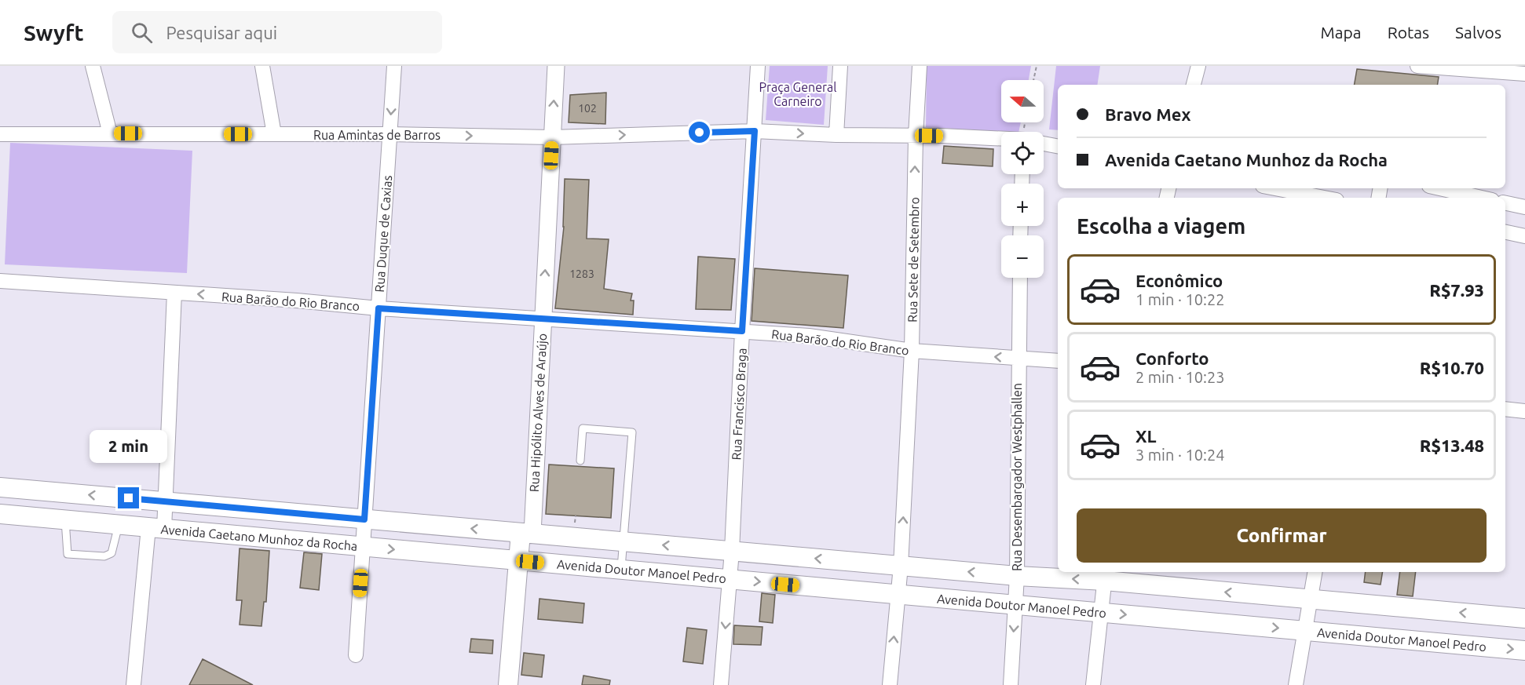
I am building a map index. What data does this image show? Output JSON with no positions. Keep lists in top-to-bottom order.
{
  "streets": {
    "main road": ["Avenida Caetano Munhoz da Rocha", "Avenida Doutor Manoel Pedro"],
    "street": [
      "Rua Amintas de Barros",
      "Rua Duque de Caxias",
      "Rua Sete de Setembro",
      "Rua Barão do Rio Branco",
      "Rua Francisco Braga",
      "Rua Hipólito Alves de Araújo",
      "Rua Desembargador Westphallen"
    ]
  },
  "crossings": [
    ["Rua Amintas de Barros", "Rua Duque de Caxias"],
    ["Rua Amintas de Barros", "Rua Sete de Setembro"],
    ["Rua Amintas de Barros", "Rua Francisco Braga"],
    ["Rua Amintas de Barros", "Rua Hipólito Alves de Araújo"],
    ["Rua Duque de Caxias", "Rua Barão do Rio Branco"],
    ["Rua Duque de Caxias", "Avenida Caetano Munhoz da Rocha"],
    ["Rua Sete de Setembro", "Rua Barão do Rio Branco"],
    ["Rua Sete de Setembro", "Avenida Doutor Manoel Pedro"],
    ["Rua Barão do Rio Branco", "Rua Francisco Braga"],
    ["Rua Barão do Rio Branco", "Rua Hipólito Alves de Araújo"],
    ["Rua Barão do Rio Branco", "Rua Desembargador Westphallen"],
    ["Rua Francisco Braga", "Avenida Doutor Manoel Pedro"],
    ["Rua Desembargador Westphallen", "Avenida Doutor Manoel Pedro"],
    ["Avenida Caetano Munhoz da Rocha", "Avenida Doutor Manoel Pedro"]
  ],
  "one_way": ["Rua Amintas de Barros", "Rua Sete de Setembro", "Rua Hipólito Alves de Araújo"],
  "parks": ["Praça General Carneiro"],
  "house_numbers": ["102", "1283"],
  "north": "left",
  "page": {
    "header": "Swyft",
    "search": "Pesquisar aqui",
    "nav": ["Mapa", "Rotas", "Salvos"],
    "map_buttons": ["+", "−"],
    "banner": ["Bravo Mex", "Avenida Caetano Munhoz da Rocha"],
    "heading": "Escolha a viagem",
    "list": [
      {
        "name": "Econômico",
        "note": "1 min · 10:22",
        "value": "R$7.93"
      },
      {
        "name": "Conforto",
        "note": "2 min · 10:23",
        "value": "R$10.70"
      },
      {
        "name": "XL",
        "note": "3 min · 10:24",
        "value": "R$13.48"
      }
    ],
    "bubble": "2 min",
    "buttons": "Confirmar"
  }
}
